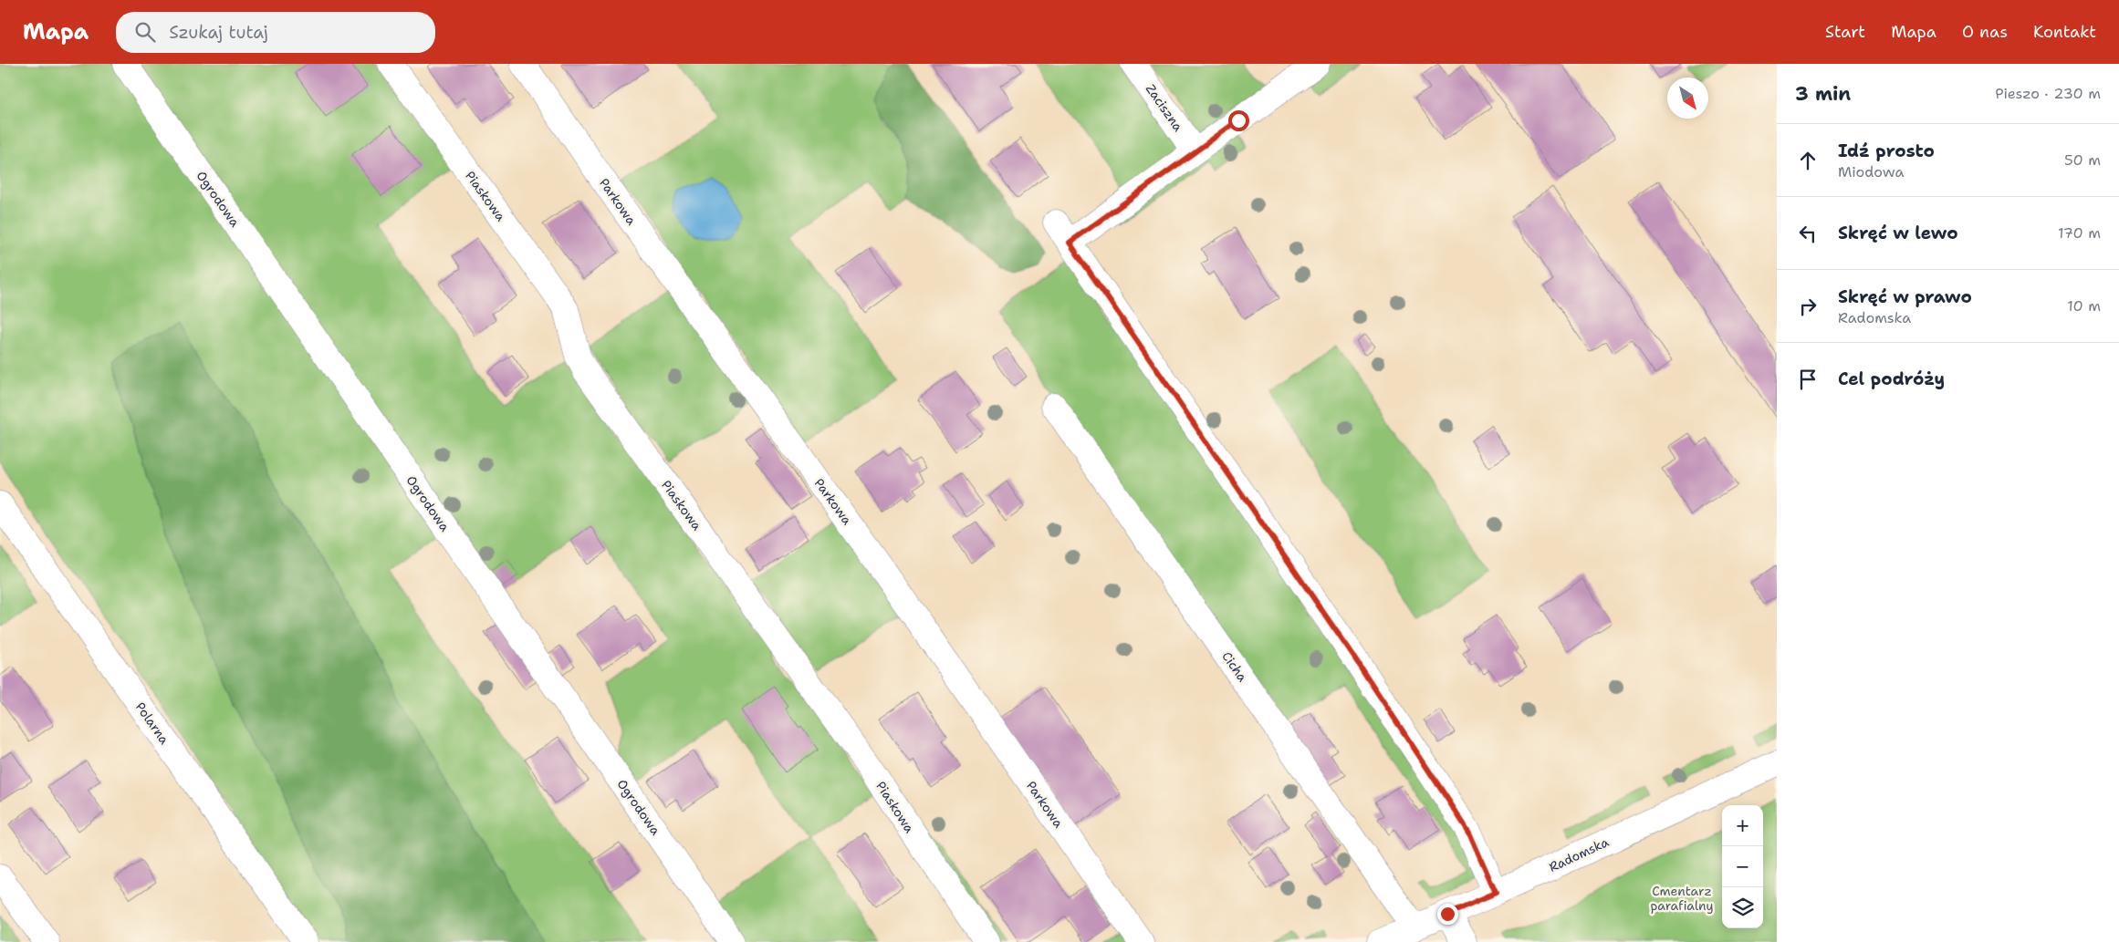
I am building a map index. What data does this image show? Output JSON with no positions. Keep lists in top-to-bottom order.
{
  "streets": {
    "street": [
      "Zaciszna",
      "Piaskowa",
      "Ogrodowa",
      "Parkowa",
      "Cicha",
      "Polarna",
      "Radomska"
    ]
  },
  "crossings": [
    ["Cicha", "Radomska"]
  ],
  "parks": ["Cmentarz parafialny"],
  "north": "bottom right",
  "page": {
    "header": "Mapa",
    "search": "Szukaj tutaj",
    "nav": [
      "Start",
      "Mapa",
      "O nas",
      "Kontakt"
    ],
    "heading": ["3 min", "Pieszo · 230 m"],
    "list": [
      ["Idź prosto", "Miodowa", "50 m"],
      ["Skręć w lewo", "170 m"],
      ["Skręć w prawo", "Radomska", "10 m"],
      "Cel podróży"
    ],
    "map_buttons": ["+", "−"]
  }
}
